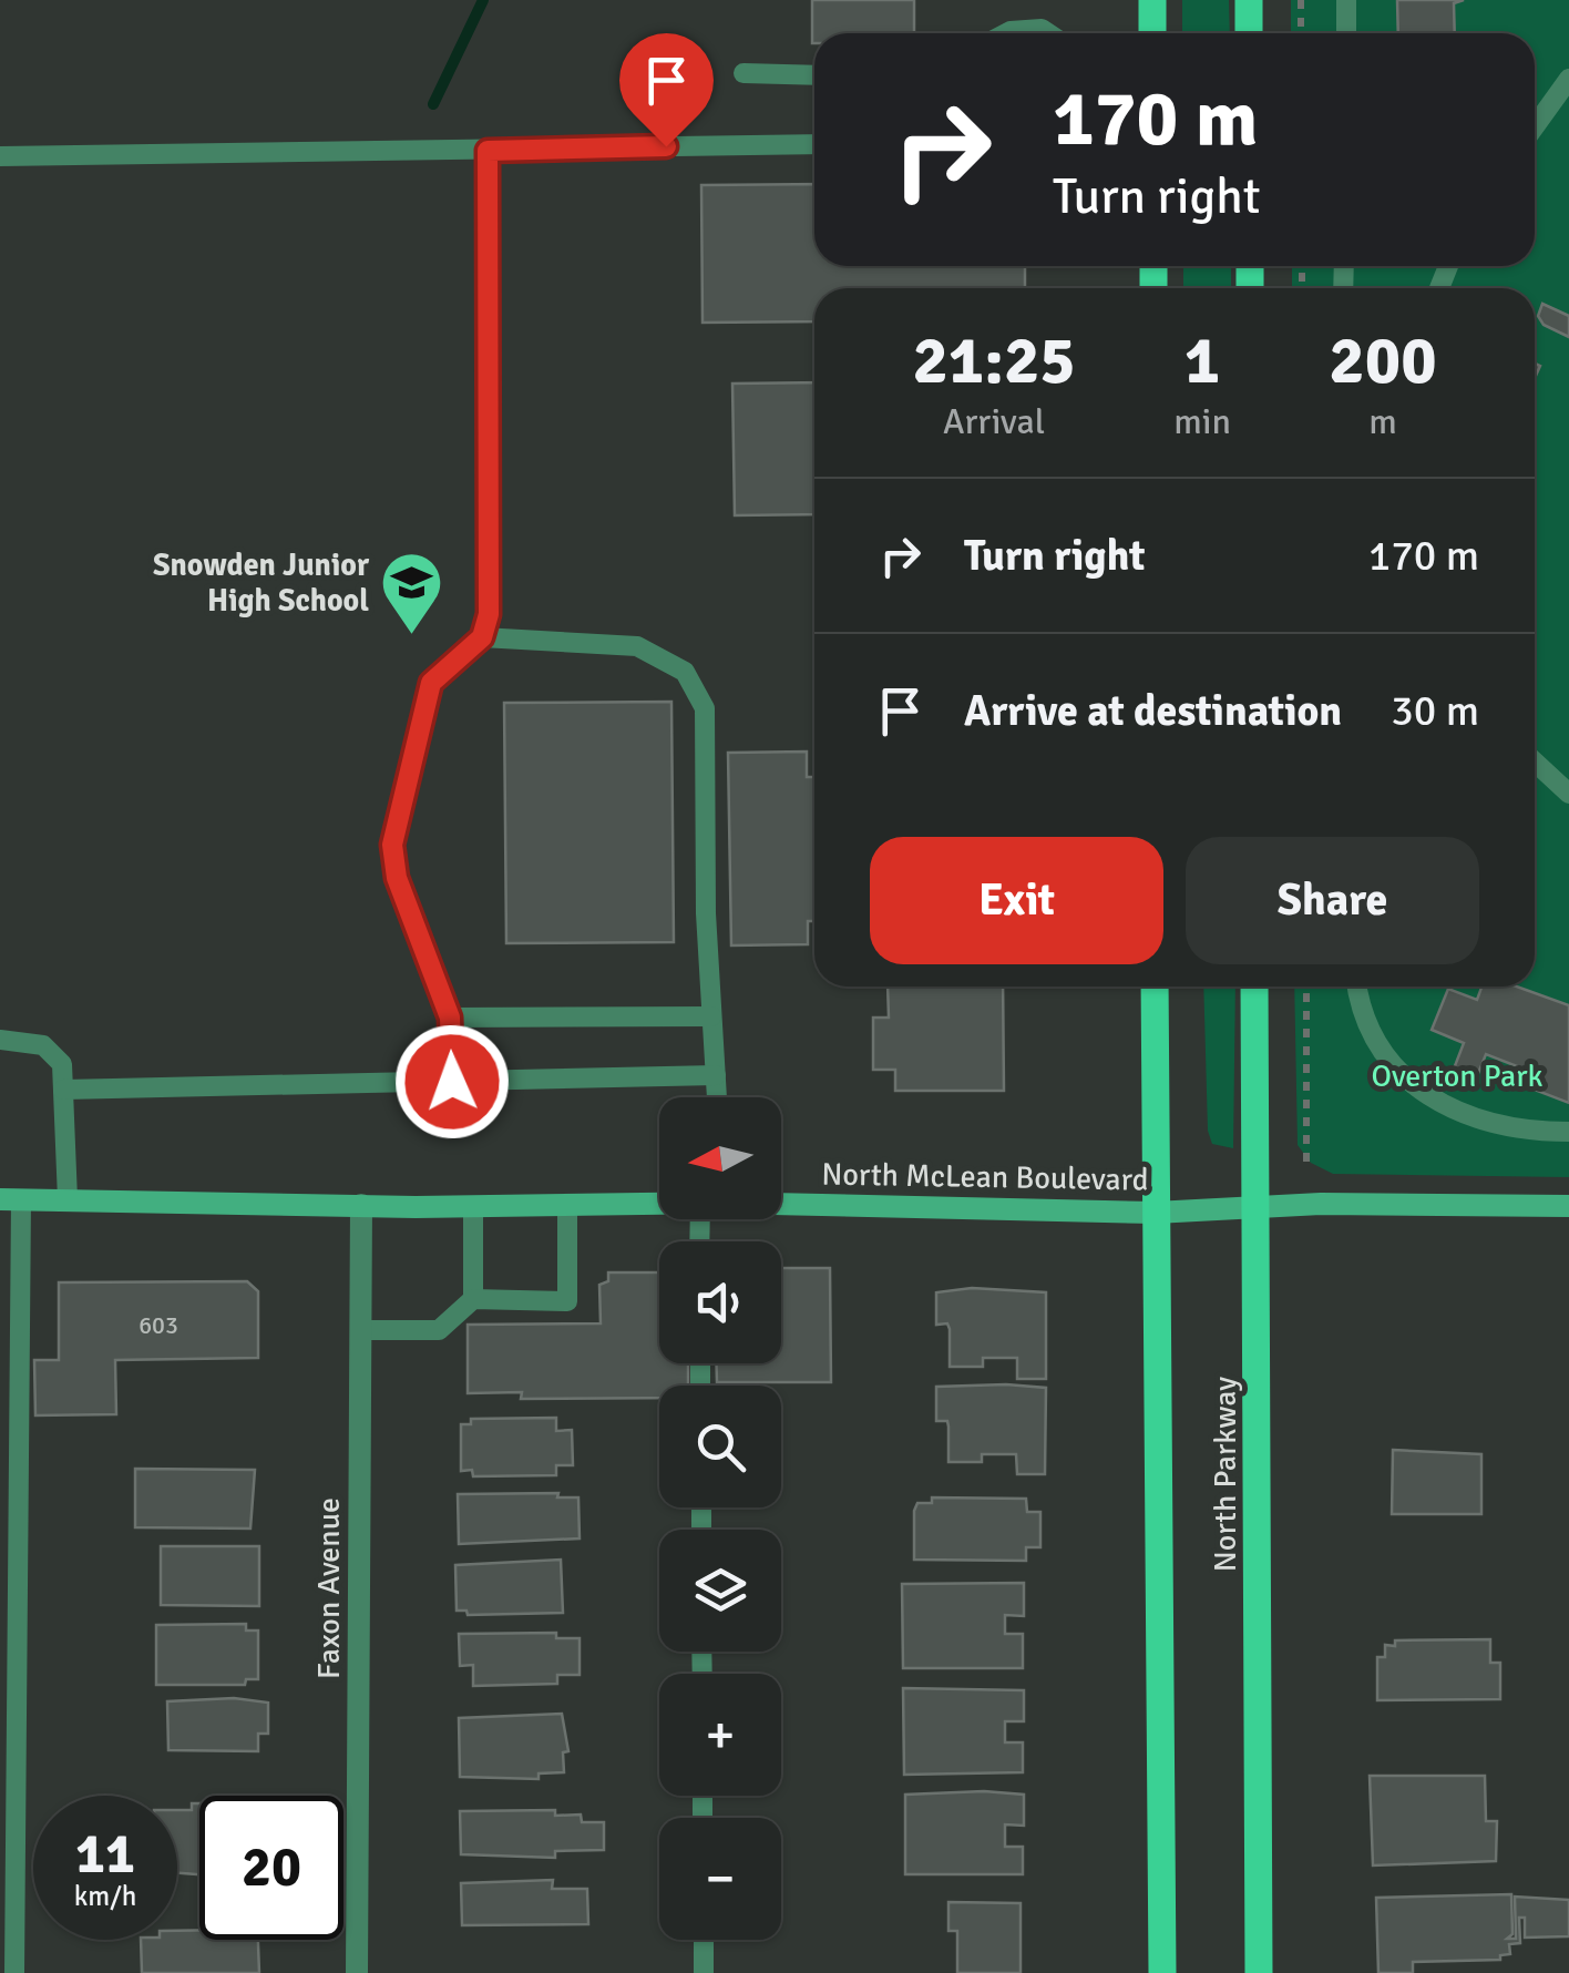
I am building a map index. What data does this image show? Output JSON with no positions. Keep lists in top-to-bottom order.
{
  "streets": {
    "main road": ["North McLean Boulevard", "North Parkway"],
    "street": ["Faxon Avenue"]
  },
  "crossings": [
    ["North McLean Boulevard", "North Parkway"],
    ["North McLean Boulevard", "Faxon Avenue"]
  ],
  "parks": ["Overton Park"],
  "places": {
    "school or university": ["Snowden Junior High School"]
  },
  "house_numbers": ["603"],
  "north": "left",
  "page": {
    "turn": ["170 m", "Turn right"],
    "eta": [
      "21:25",
      "Arrival",
      "1",
      "min",
      "200",
      "m"
    ],
    "list": [
      {
        "name": "Turn right",
        "value": "170 m"
      },
      {
        "name": "Arrive at destination",
        "value": "30 m"
      }
    ],
    "buttons": ["Exit", "Share"],
    "map_buttons": ["+", "−"],
    "speed": "11 km/h",
    "limit": "20"
  }
}
